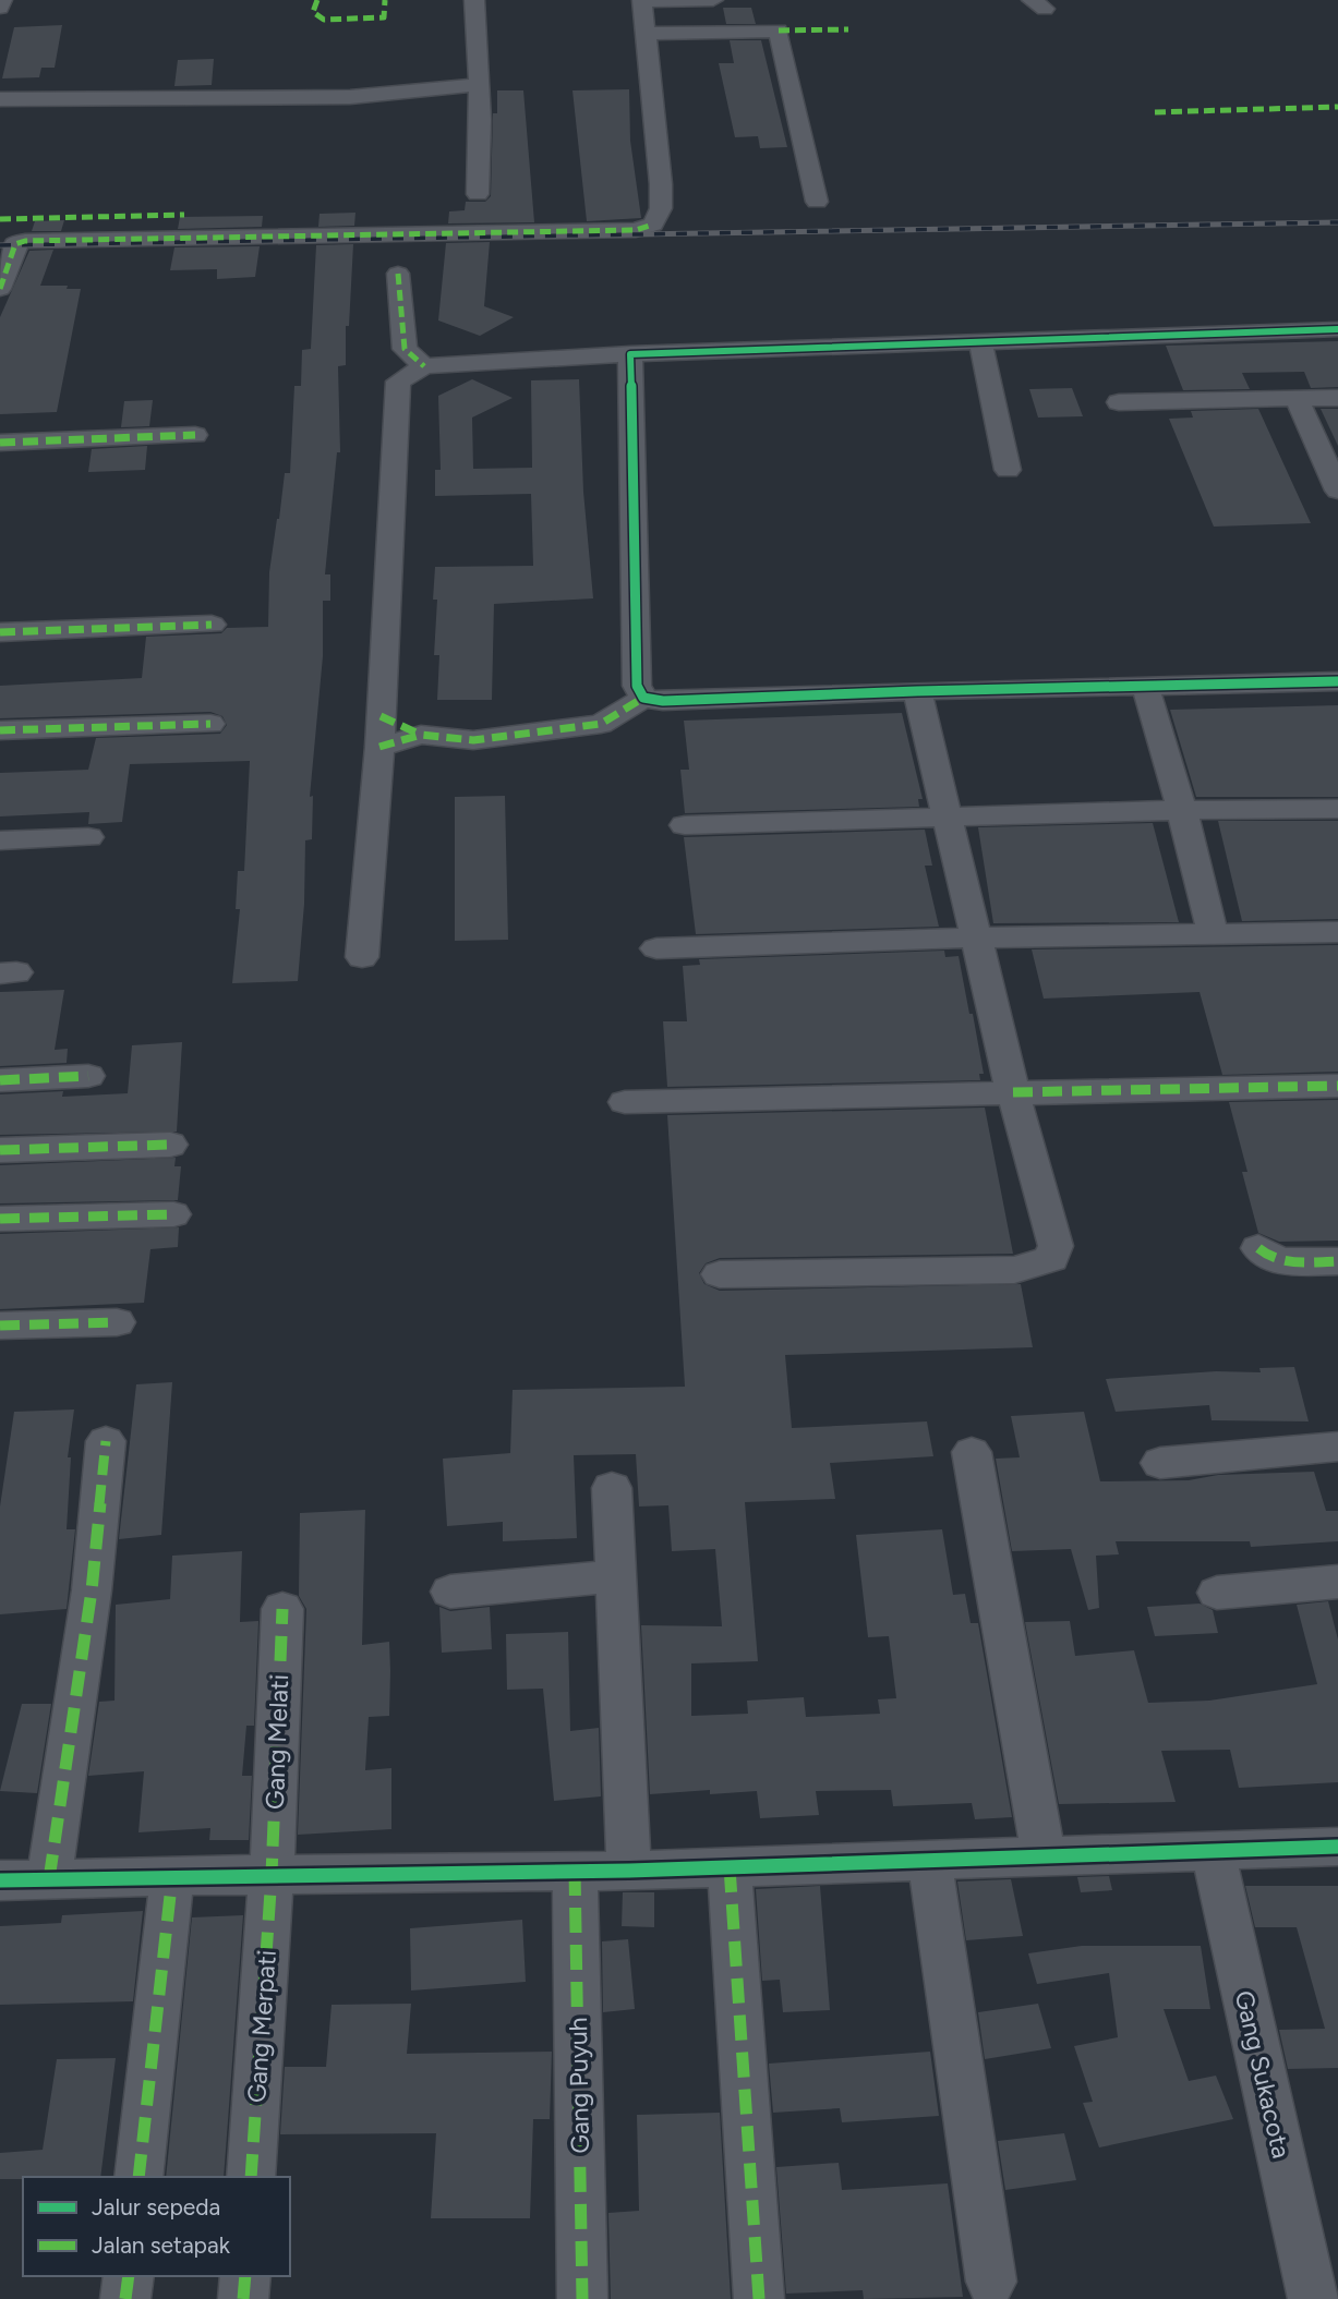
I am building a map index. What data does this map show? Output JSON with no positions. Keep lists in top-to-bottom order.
{
  "streets": {
    "street": [
      "Gang Melati",
      "Gang Merpati",
      "Gang Sukacota",
      "Gang Puyuh"
    ]
  },
  "crossings": [
    ["Gang Melati", "Gang Merpati"]
  ],
  "legend": ["Jalur sepeda", "Jalan setapak"]
}
